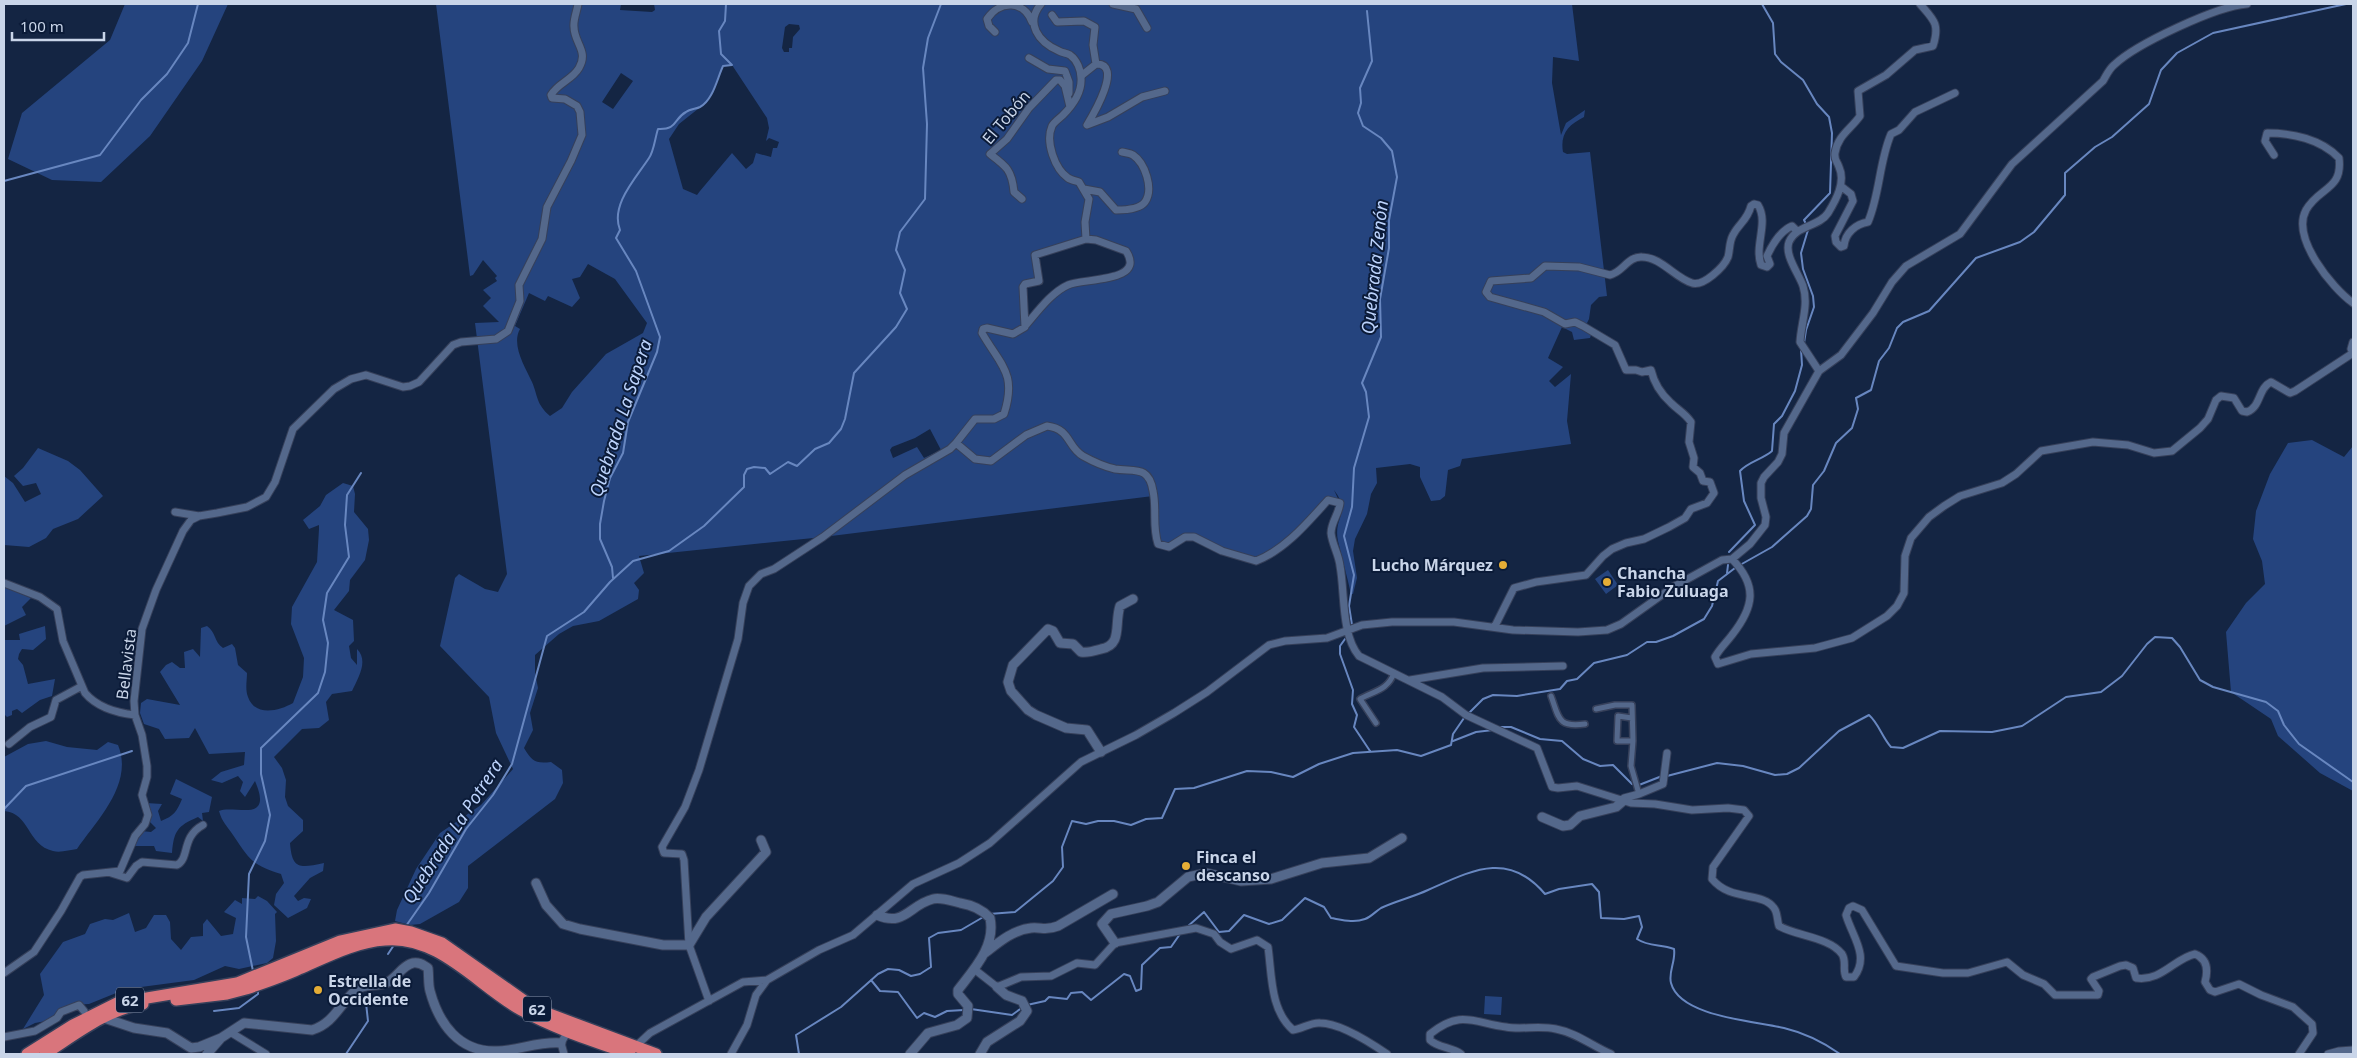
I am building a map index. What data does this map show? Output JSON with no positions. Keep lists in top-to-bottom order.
{
  "streets": {
    "highway": ["62"],
    "street": ["El Tobón", "Bellavista"]
  },
  "water": ["Quebrada Zenón", "Quebrada La Sapera", "Quebrada La Potrera"],
  "places": [
    "Lucho Márquez",
    "Chancha Fabio Zuluaga",
    "Finca el descanso",
    "Estrella de Occidente"
  ],
  "scale_bar": "100 m"
}
